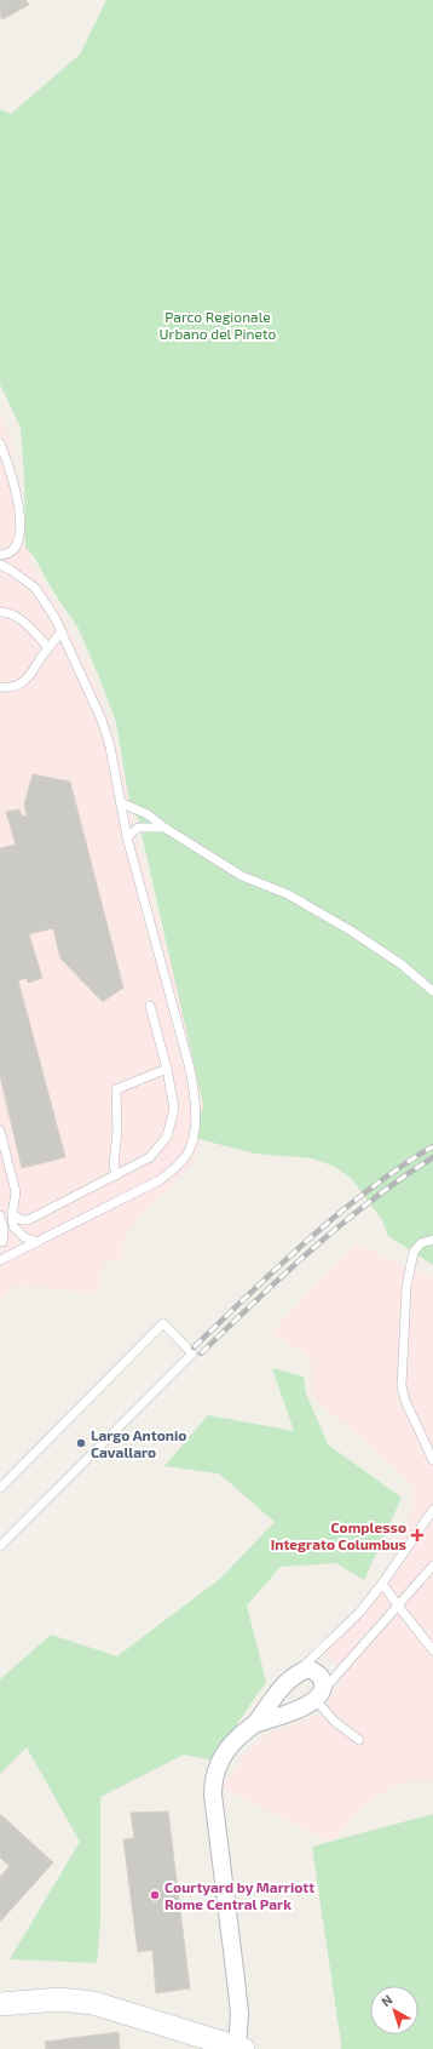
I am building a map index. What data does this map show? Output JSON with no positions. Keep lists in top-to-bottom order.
{
  "parks": ["Parco Regionale Urbano del Pineto"],
  "places": {
    "other": ["Largo Antonio Cavallaro", "Courtyard by Marriott Rome Central Park"],
    "health": ["Complesso Integrato Columbus"]
  },
  "north": "top left"
}
